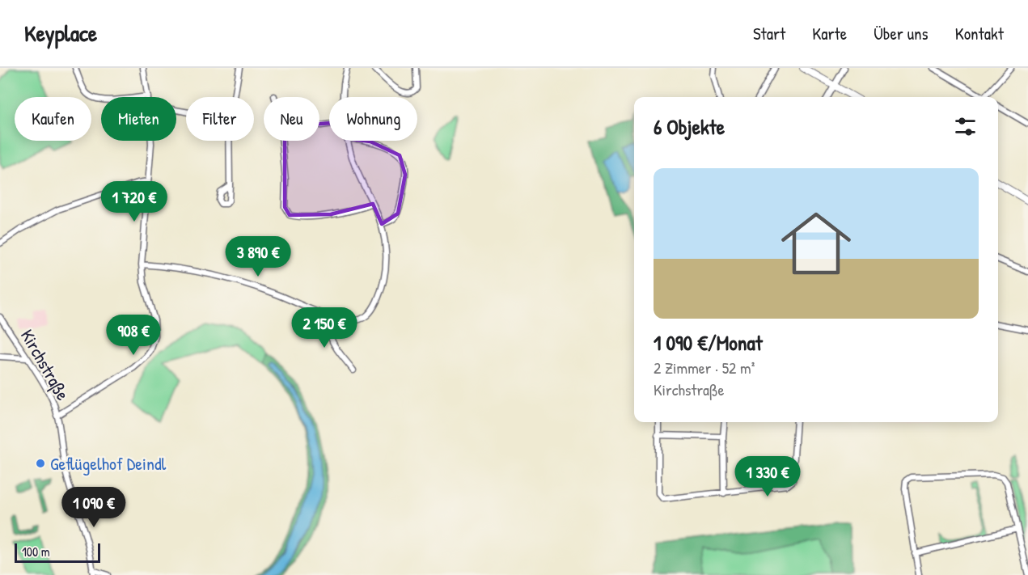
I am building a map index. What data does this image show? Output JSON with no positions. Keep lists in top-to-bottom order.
{
  "streets": {
    "street": ["Kirchstraße"]
  },
  "places": ["Geflügelhof Deindl"],
  "scale_bar": "100 m",
  "page": {
    "header": "Keyplace",
    "nav": [
      "Start",
      "Karte",
      "Über uns",
      "Kontakt"
    ],
    "chip": [
      "Kaufen",
      "Mieten",
      "Filter",
      "Neu",
      "Wohnung"
    ],
    "heading": "6 Objekte",
    "list": [
      {
        "name": "1 090 €/Monat",
        "note": "2 Zimmer · 52 m² · Kirchstraße"
      }
    ],
    "price": [
      "1 720 €",
      "3 890 €",
      "2 150 €",
      "908 €",
      "1 330 €",
      "1 090 €"
    ],
    "scale": "100 m"
  }
}
